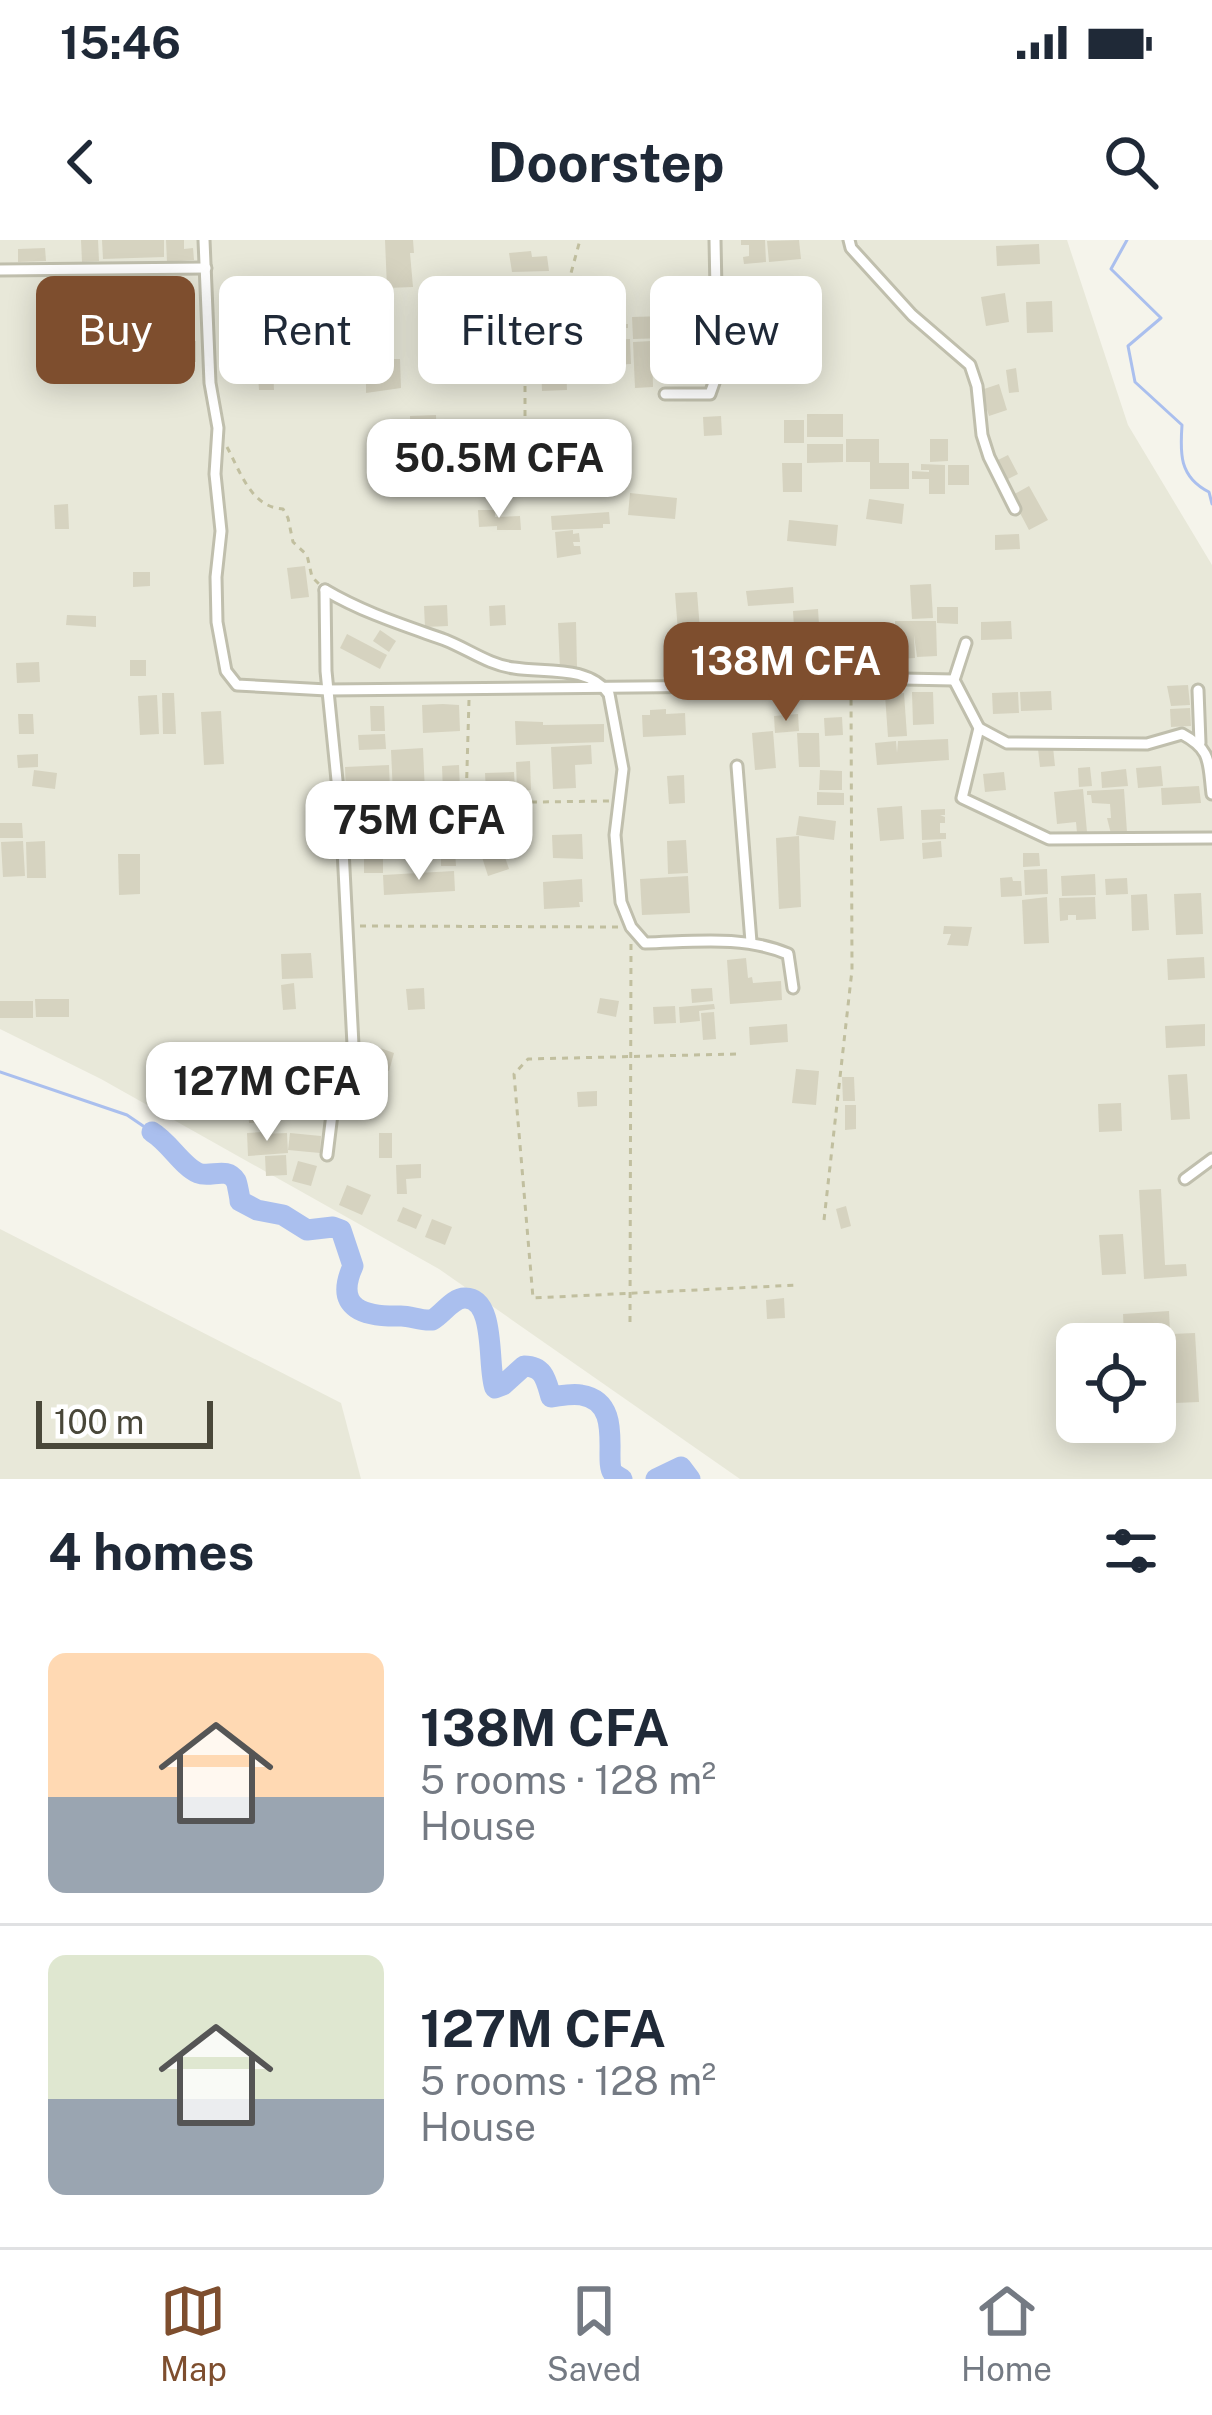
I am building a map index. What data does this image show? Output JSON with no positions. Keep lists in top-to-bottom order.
{
  "scale_bar": "100 m",
  "page": {
    "status": "15:46",
    "header": "Doorstep",
    "chip": [
      "Buy",
      "Rent",
      "Filters",
      "New"
    ],
    "price": [
      "50.5M CFA",
      "138M CFA",
      "75M CFA",
      "127M CFA"
    ],
    "scale": "100 m",
    "heading": "4 homes",
    "list": [
      {
        "name": "138M CFA",
        "note": "5 rooms · 128 m² · House"
      },
      {
        "name": "127M CFA",
        "note": "5 rooms · 128 m² · House"
      }
    ],
    "tabs": ["Map", "Saved", "Home"]
  }
}
